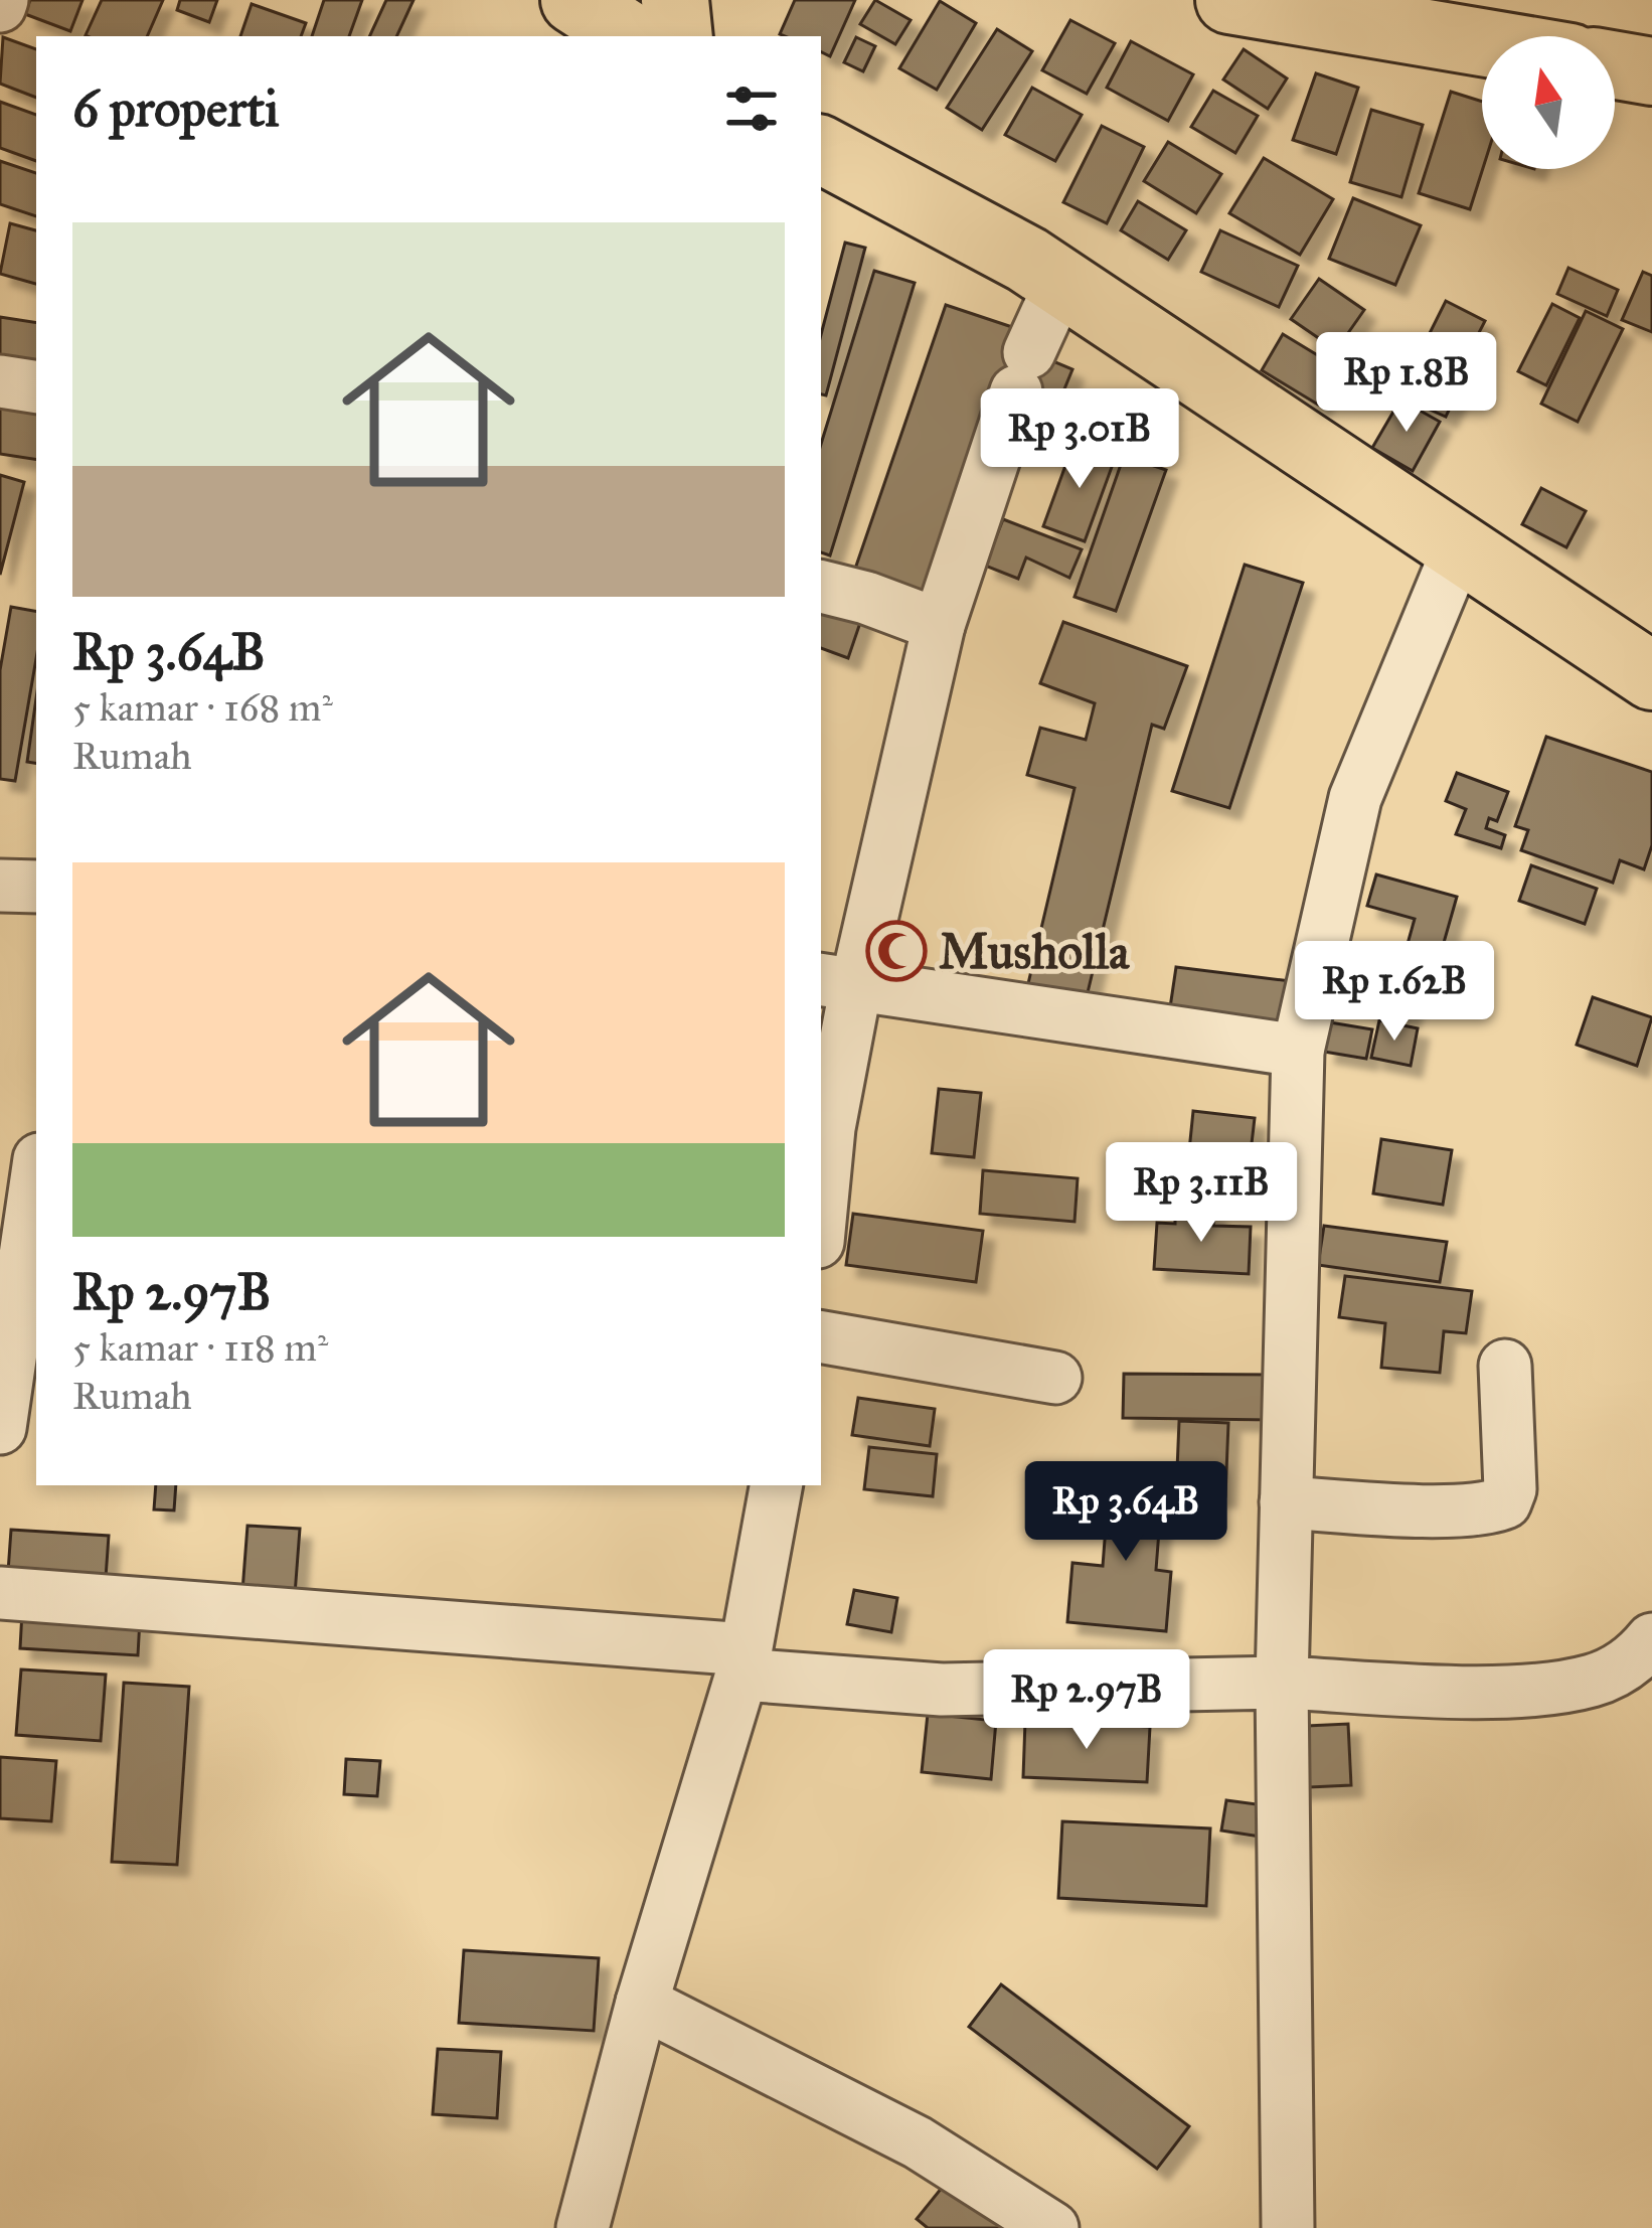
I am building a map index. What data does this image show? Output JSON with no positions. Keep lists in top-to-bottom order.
{
  "places": {
    "mosque": ["Musholla"]
  },
  "north": "top",
  "page": {
    "heading": "6 properti",
    "list": [
      {
        "name": "Rp 3.64B",
        "note": "5 kamar · 168 m² · Rumah"
      },
      {
        "name": "Rp 2.97B",
        "note": "5 kamar · 118 m² · Rumah"
      }
    ],
    "price": [
      "Rp 1.8B",
      "Rp 3.01B",
      "Rp 1.62B",
      "Rp 3.11B",
      "Rp 3.64B",
      "Rp 2.97B"
    ]
  }
}
